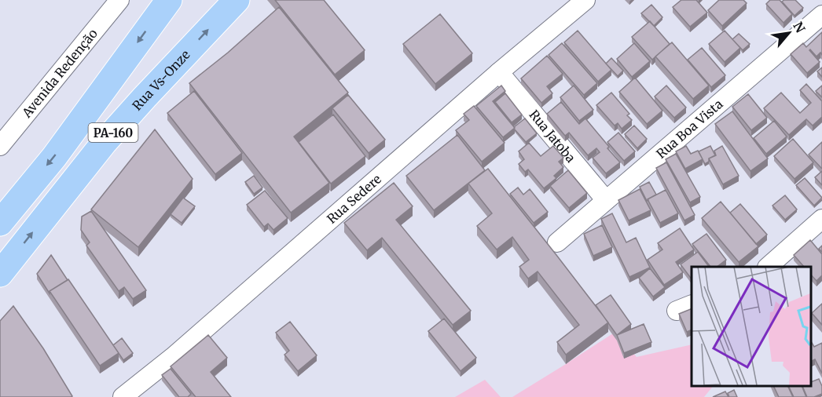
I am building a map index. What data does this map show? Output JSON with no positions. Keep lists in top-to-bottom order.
{
  "streets": {
    "main road": ["Rua Vs-Onze", "PA-160"],
    "street": [
      "Avenida Redenção",
      "Rua Boa Vista",
      "Rua Jatoba",
      "Rua Sedere"
    ]
  },
  "crossings": [
    ["Rua Boa Vista", "Rua Jatoba"],
    ["Rua Jatoba", "Rua Sedere"]
  ],
  "north": "top right"
}
